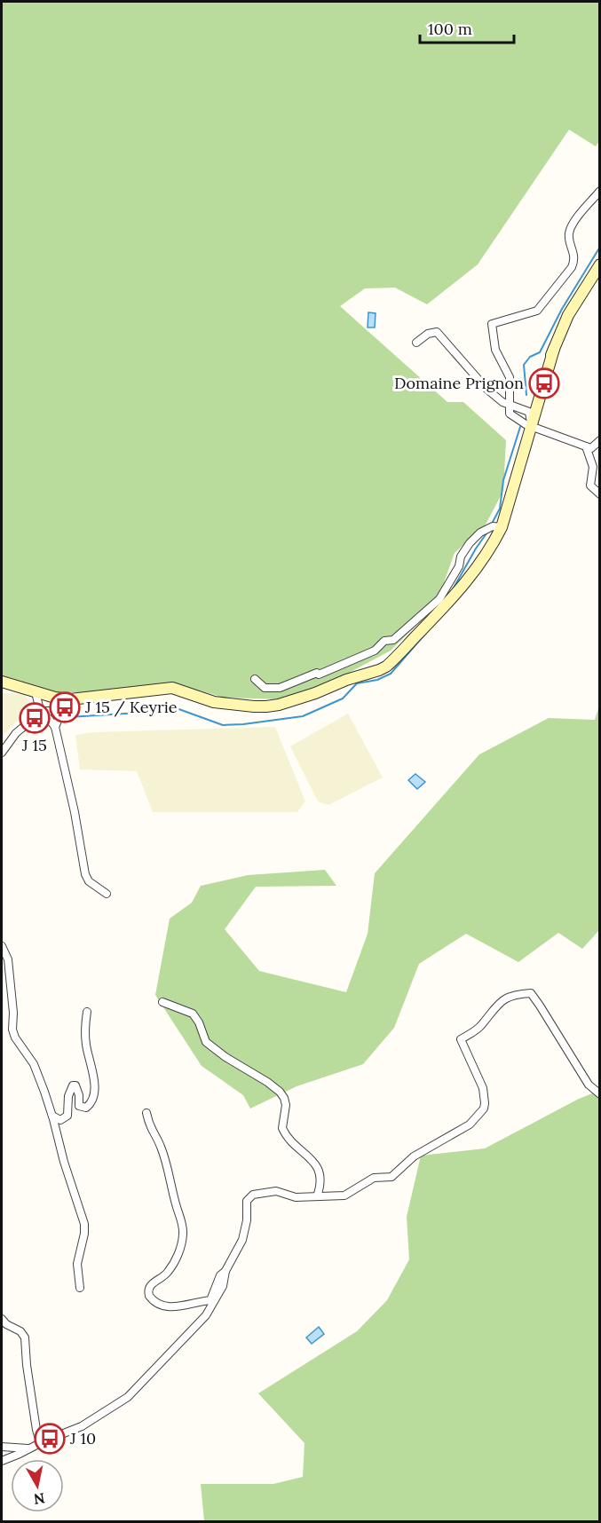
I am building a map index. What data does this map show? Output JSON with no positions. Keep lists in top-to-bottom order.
{
  "places": {
    "bus stop": [
      "Domaine Prignon",
      "J 15 / Keyrie",
      "J 15",
      "J 10"
    ]
  },
  "scale_bar": "100 m",
  "north": "bottom"
}
